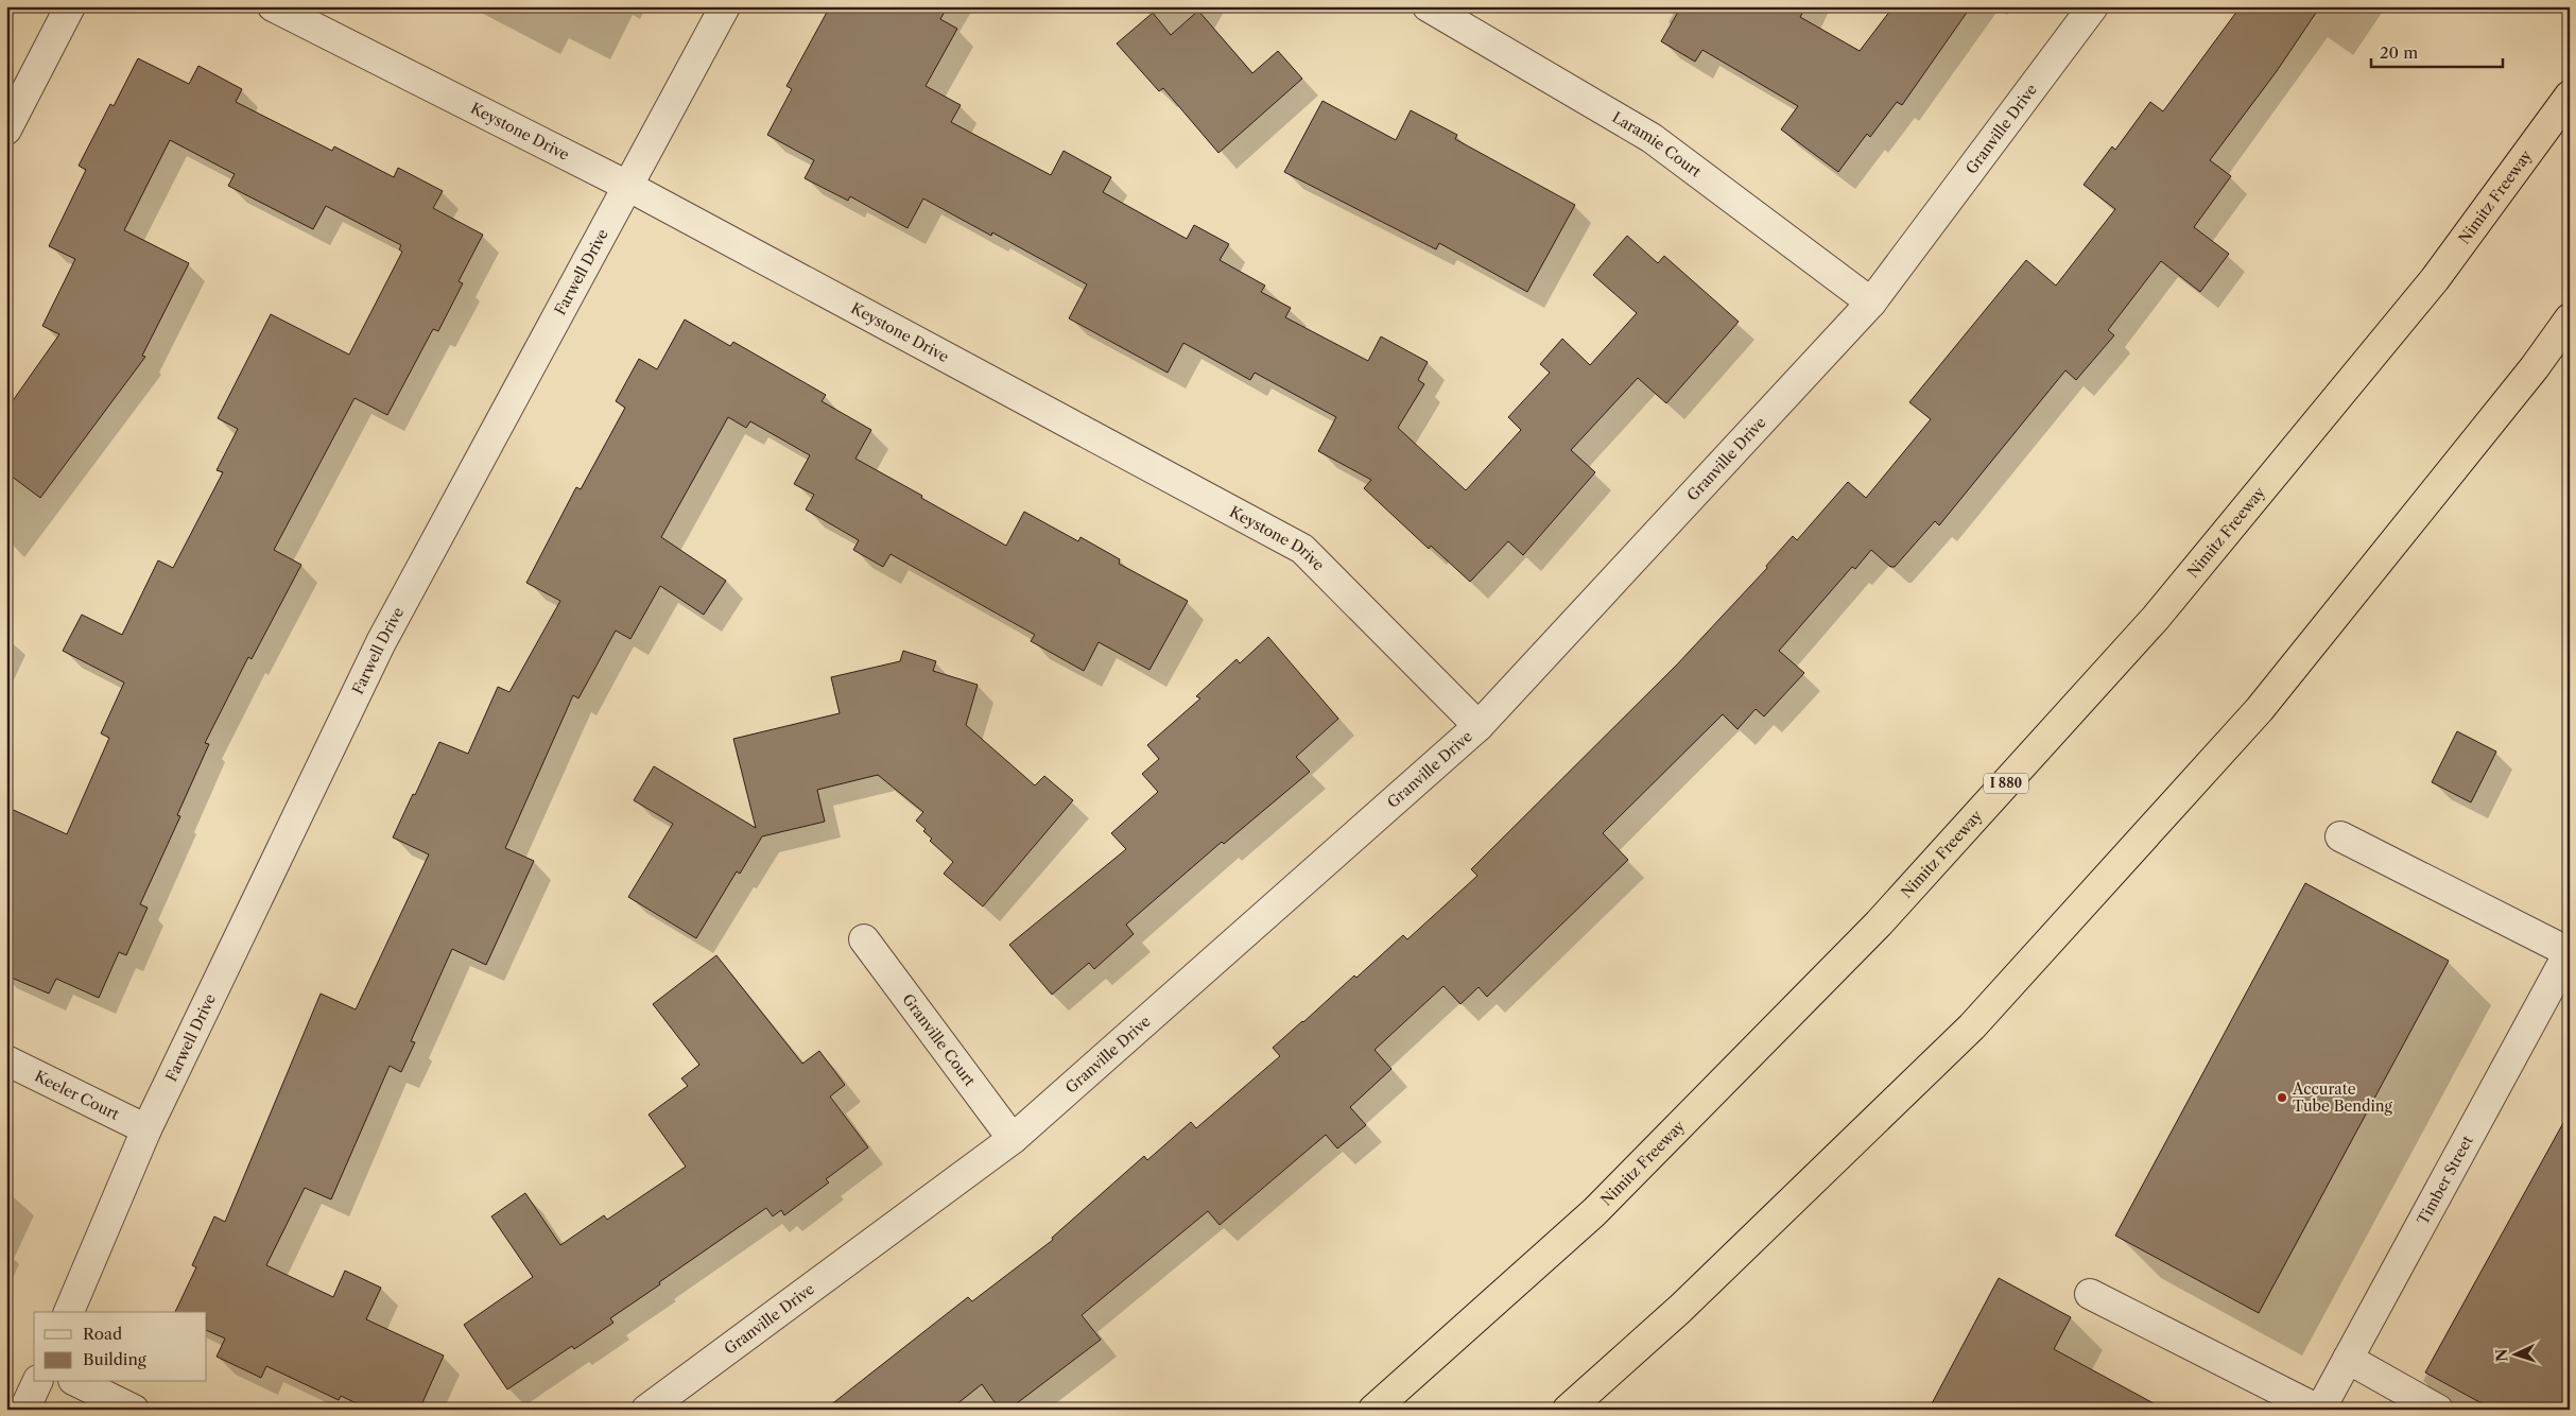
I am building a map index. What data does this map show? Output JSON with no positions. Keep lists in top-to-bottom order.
{
  "streets": {
    "highway": ["Nimitz Freeway", "I 880"],
    "street": [
      "Granville Drive",
      "Keystone Drive",
      "Laramie Court",
      "Farwell Drive",
      "Granville Court",
      "Keeler Court",
      "Timber Street"
    ]
  },
  "crossings": [
    ["Granville Drive", "Keystone Drive"],
    ["Granville Drive", "Laramie Court"],
    ["Granville Drive", "Granville Court"],
    ["Keystone Drive", "Farwell Drive"],
    ["Farwell Drive", "Keeler Court"]
  ],
  "places": ["Accurate Tube Bending"],
  "legend": ["Road", "Building"],
  "scale_bar": "20 m",
  "north": "left"
}
